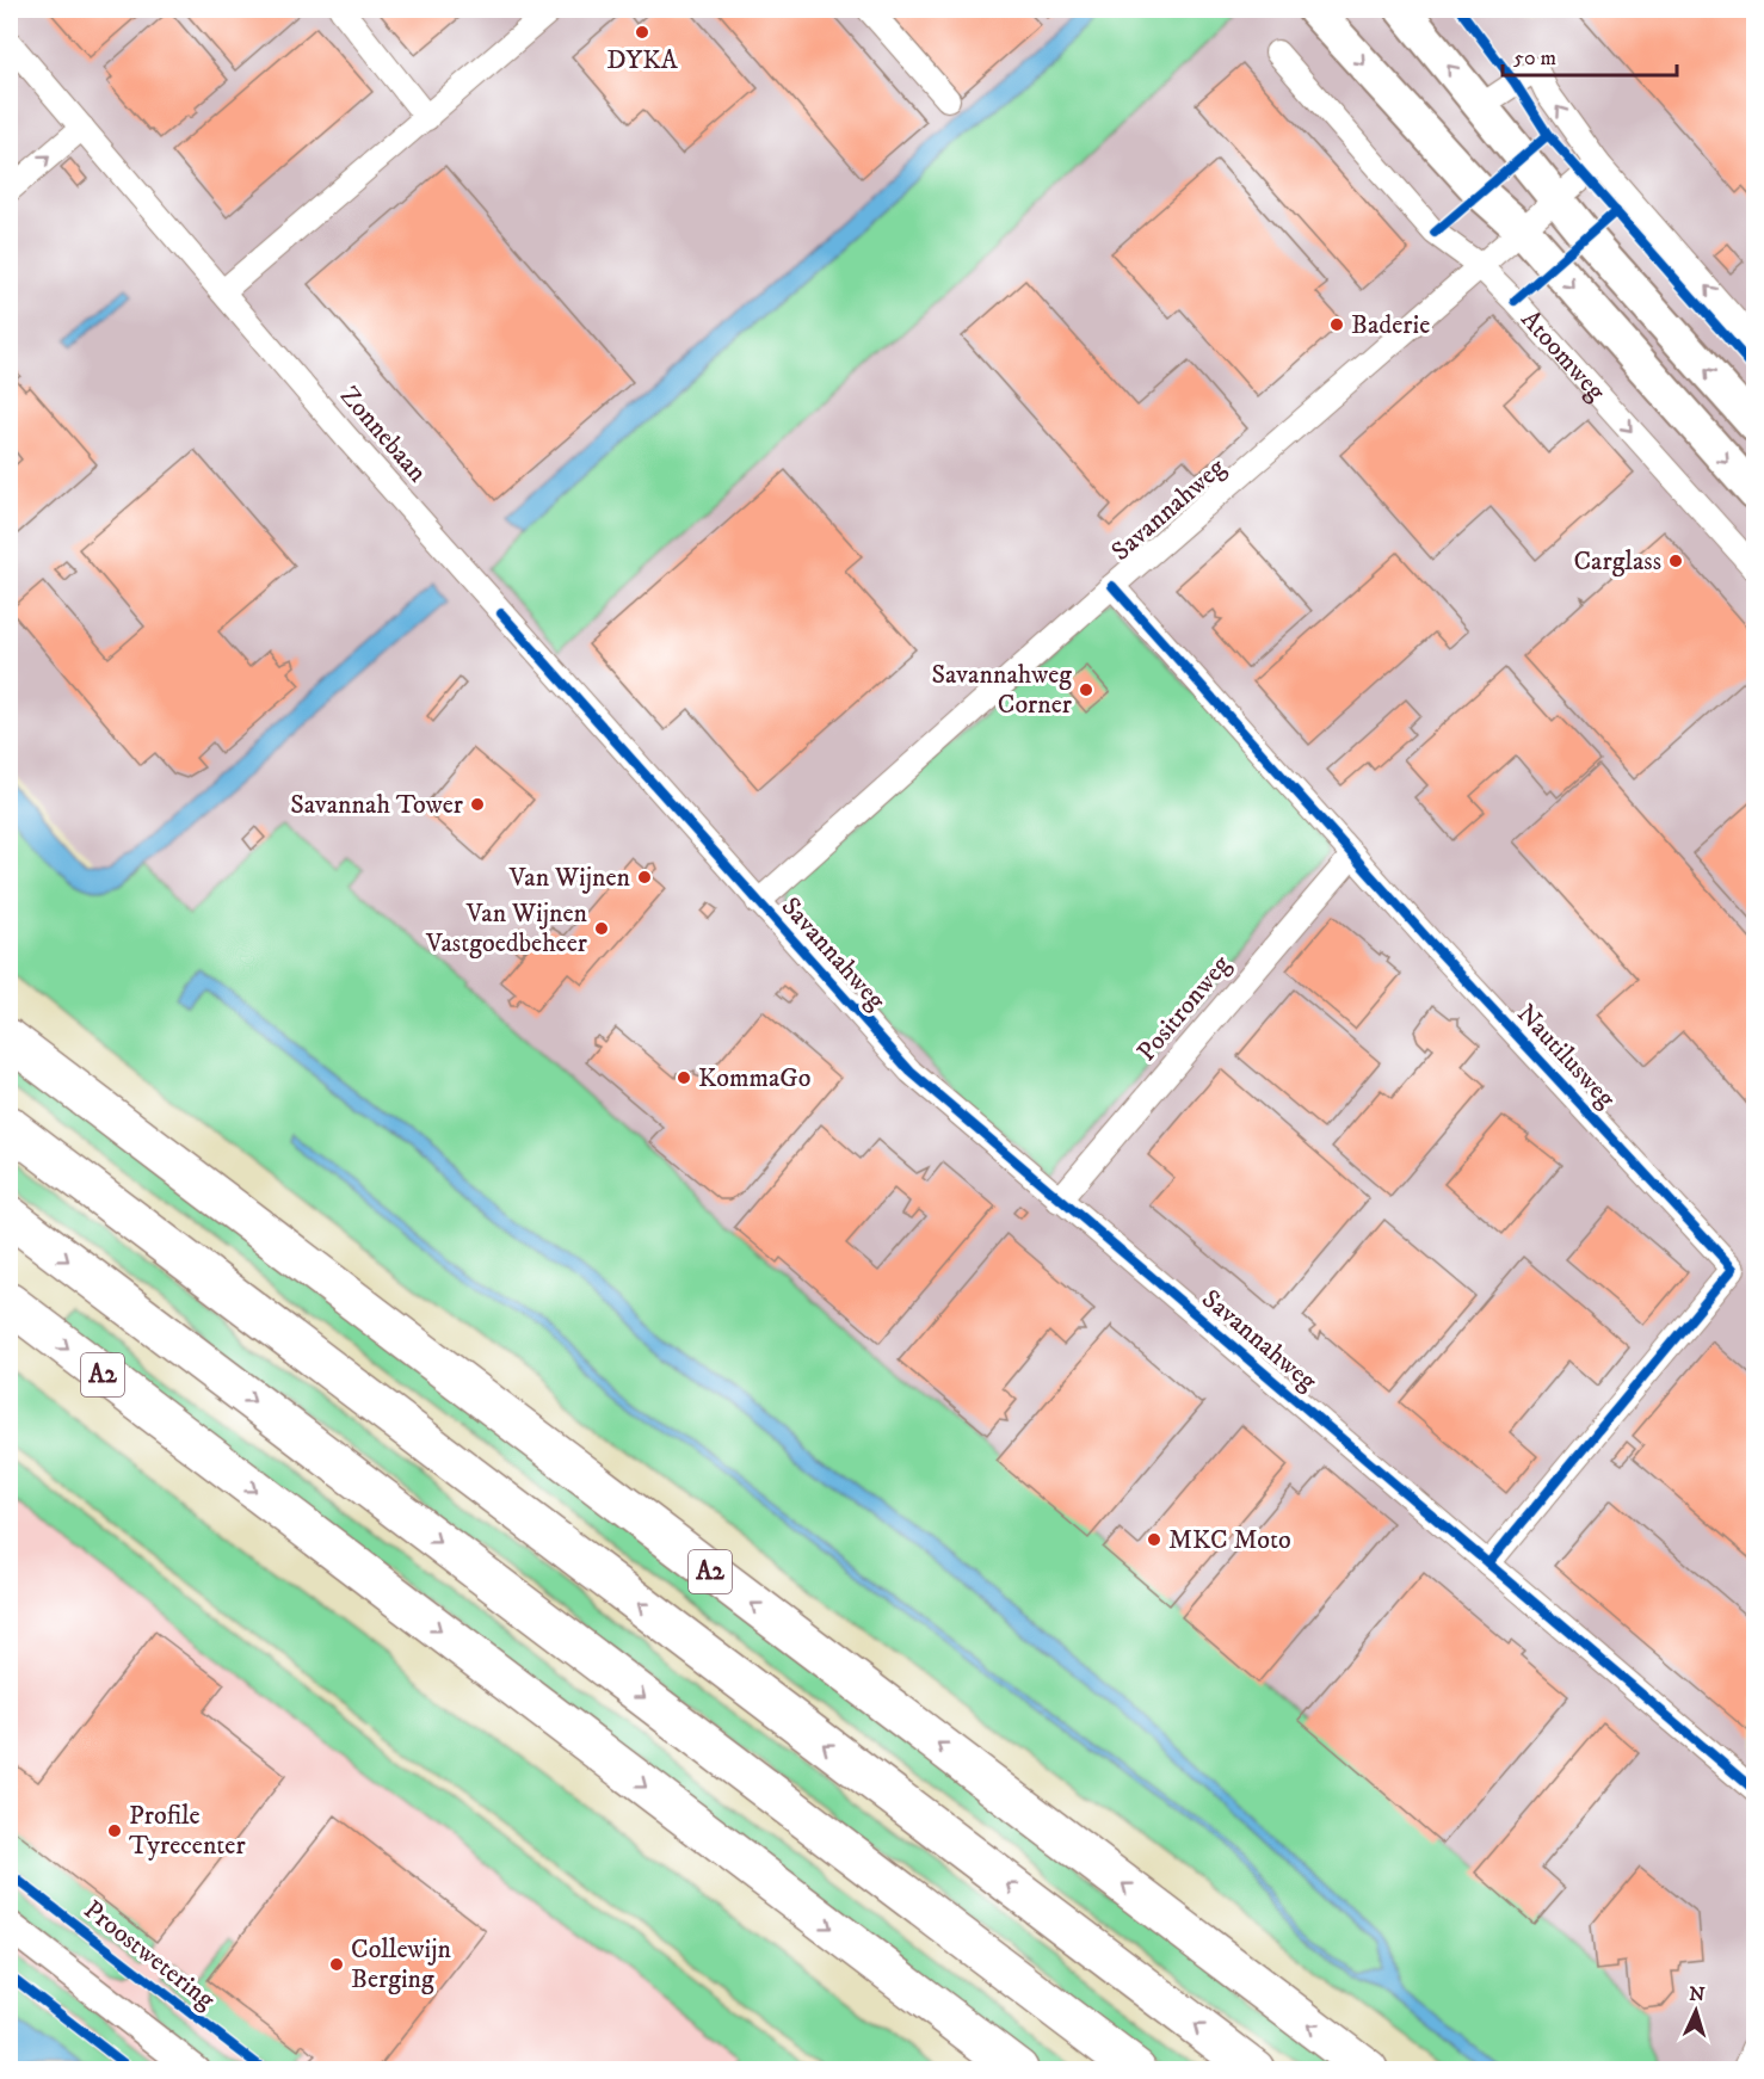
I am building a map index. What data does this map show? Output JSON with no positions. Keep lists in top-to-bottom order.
{
  "streets": {
    "highway": ["A2"],
    "main road": ["Atoomweg"],
    "street": [
      "Zonnebaan",
      "Savannahweg",
      "Positronweg",
      "Nautilusweg"
    ],
    "cycle path": ["Proostwetering"]
  },
  "crossings": [
    ["Atoomweg", "Savannahweg"],
    ["Zonnebaan", "Savannahweg"],
    ["Savannahweg", "Positronweg"],
    ["Savannahweg", "Nautilusweg"],
    ["Positronweg", "Nautilusweg"]
  ],
  "places": [
    "DYKA",
    "Baderie",
    "Carglass",
    "Savannahweg Corner",
    "Savannah Tower",
    "Van Wijnen",
    "Van Wijnen Vastgoedbeheer",
    "KommaGo",
    "MKC Moto",
    "Profile Tyrecenter",
    "Collewijn Berging"
  ],
  "scale_bar": "50 m",
  "north": "top"
}
